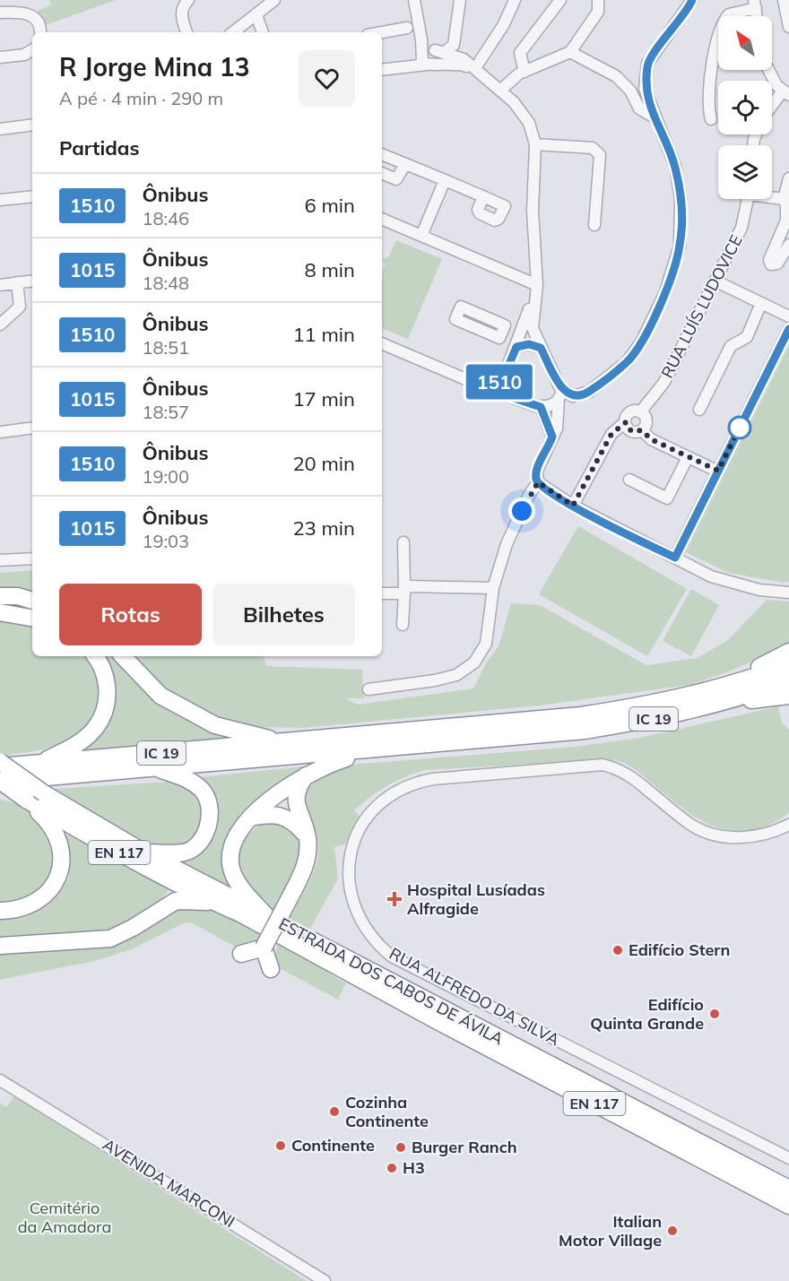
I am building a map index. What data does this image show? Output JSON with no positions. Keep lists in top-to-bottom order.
{
  "streets": {
    "highway": ["IC 19", "EN 117", "ESTRADA DOS CABOS DE ÁVILA"],
    "street": ["RUA LUÍS LUDOVICE", "RUA ALFREDO DA SILVA", "AVENIDA MARCONI"]
  },
  "crossings": [
    ["IC 19", "ESTRADA DOS CABOS DE ÁVILA"]
  ],
  "parks": ["Cemitério da Amadora"],
  "places": {
    "health": ["Hospital Lusíadas Alfragide"],
    "other": [
      "Edifício Stern",
      "Edifício Quinta Grande",
      "Cozinha Continente",
      "Continente",
      "Burger Ranch",
      "H3",
      "Italian Motor Village"
    ]
  },
  "lines": ["bus line 1510"],
  "north": "top left",
  "page": {
    "on_map": "1510",
    "heading": [
      ["R Jorge Mina 13", "A pé · 4 min · 290 m"],
      "Partidas"
    ],
    "list": [
      {
        "mark": "1510",
        "name": "Ônibus",
        "note": "18:46",
        "value": "6 min"
      },
      {
        "mark": "1015",
        "name": "Ônibus",
        "note": "18:48",
        "value": "8 min"
      },
      {
        "mark": "1510",
        "name": "Ônibus",
        "note": "18:51",
        "value": "11 min"
      },
      {
        "mark": "1015",
        "name": "Ônibus",
        "note": "18:57",
        "value": "17 min"
      },
      {
        "mark": "1510",
        "name": "Ônibus",
        "note": "19:00",
        "value": "20 min"
      },
      {
        "mark": "1015",
        "name": "Ônibus",
        "note": "19:03",
        "value": "23 min"
      }
    ],
    "buttons": ["Rotas", "Bilhetes"]
  }
}
